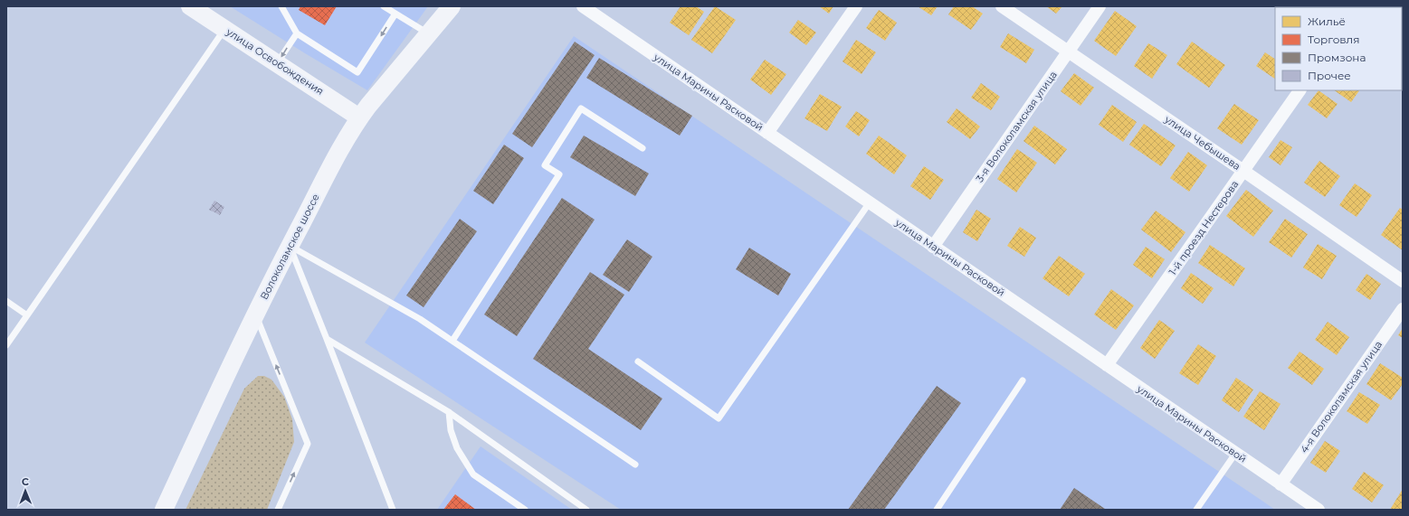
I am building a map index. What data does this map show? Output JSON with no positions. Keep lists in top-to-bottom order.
{
  "streets": {
    "main road": ["улица Освобождения", "Волоколамское шоссе"],
    "street": [
      "улица Марины Расковой",
      "3-я Волоколамская улица",
      "улица Чебышева",
      "1-й проезд Нестерова",
      "4-я Волоколамская улица"
    ]
  },
  "crossings": [
    ["улица Освобождения", "Волоколамское шоссе"],
    ["улица Марины Расковой", "3-я Волоколамская улица"],
    ["улица Марины Расковой", "1-й проезд Нестерова"],
    ["улица Марины Расковой", "4-я Волоколамская улица"],
    ["3-я Волоколамская улица", "улица Чебышева"],
    ["улица Чебышева", "1-й проезд Нестерова"]
  ],
  "legend": [
    "Жильё",
    "Торговля",
    "Промзона",
    "Прочее"
  ],
  "north": "top"
}
